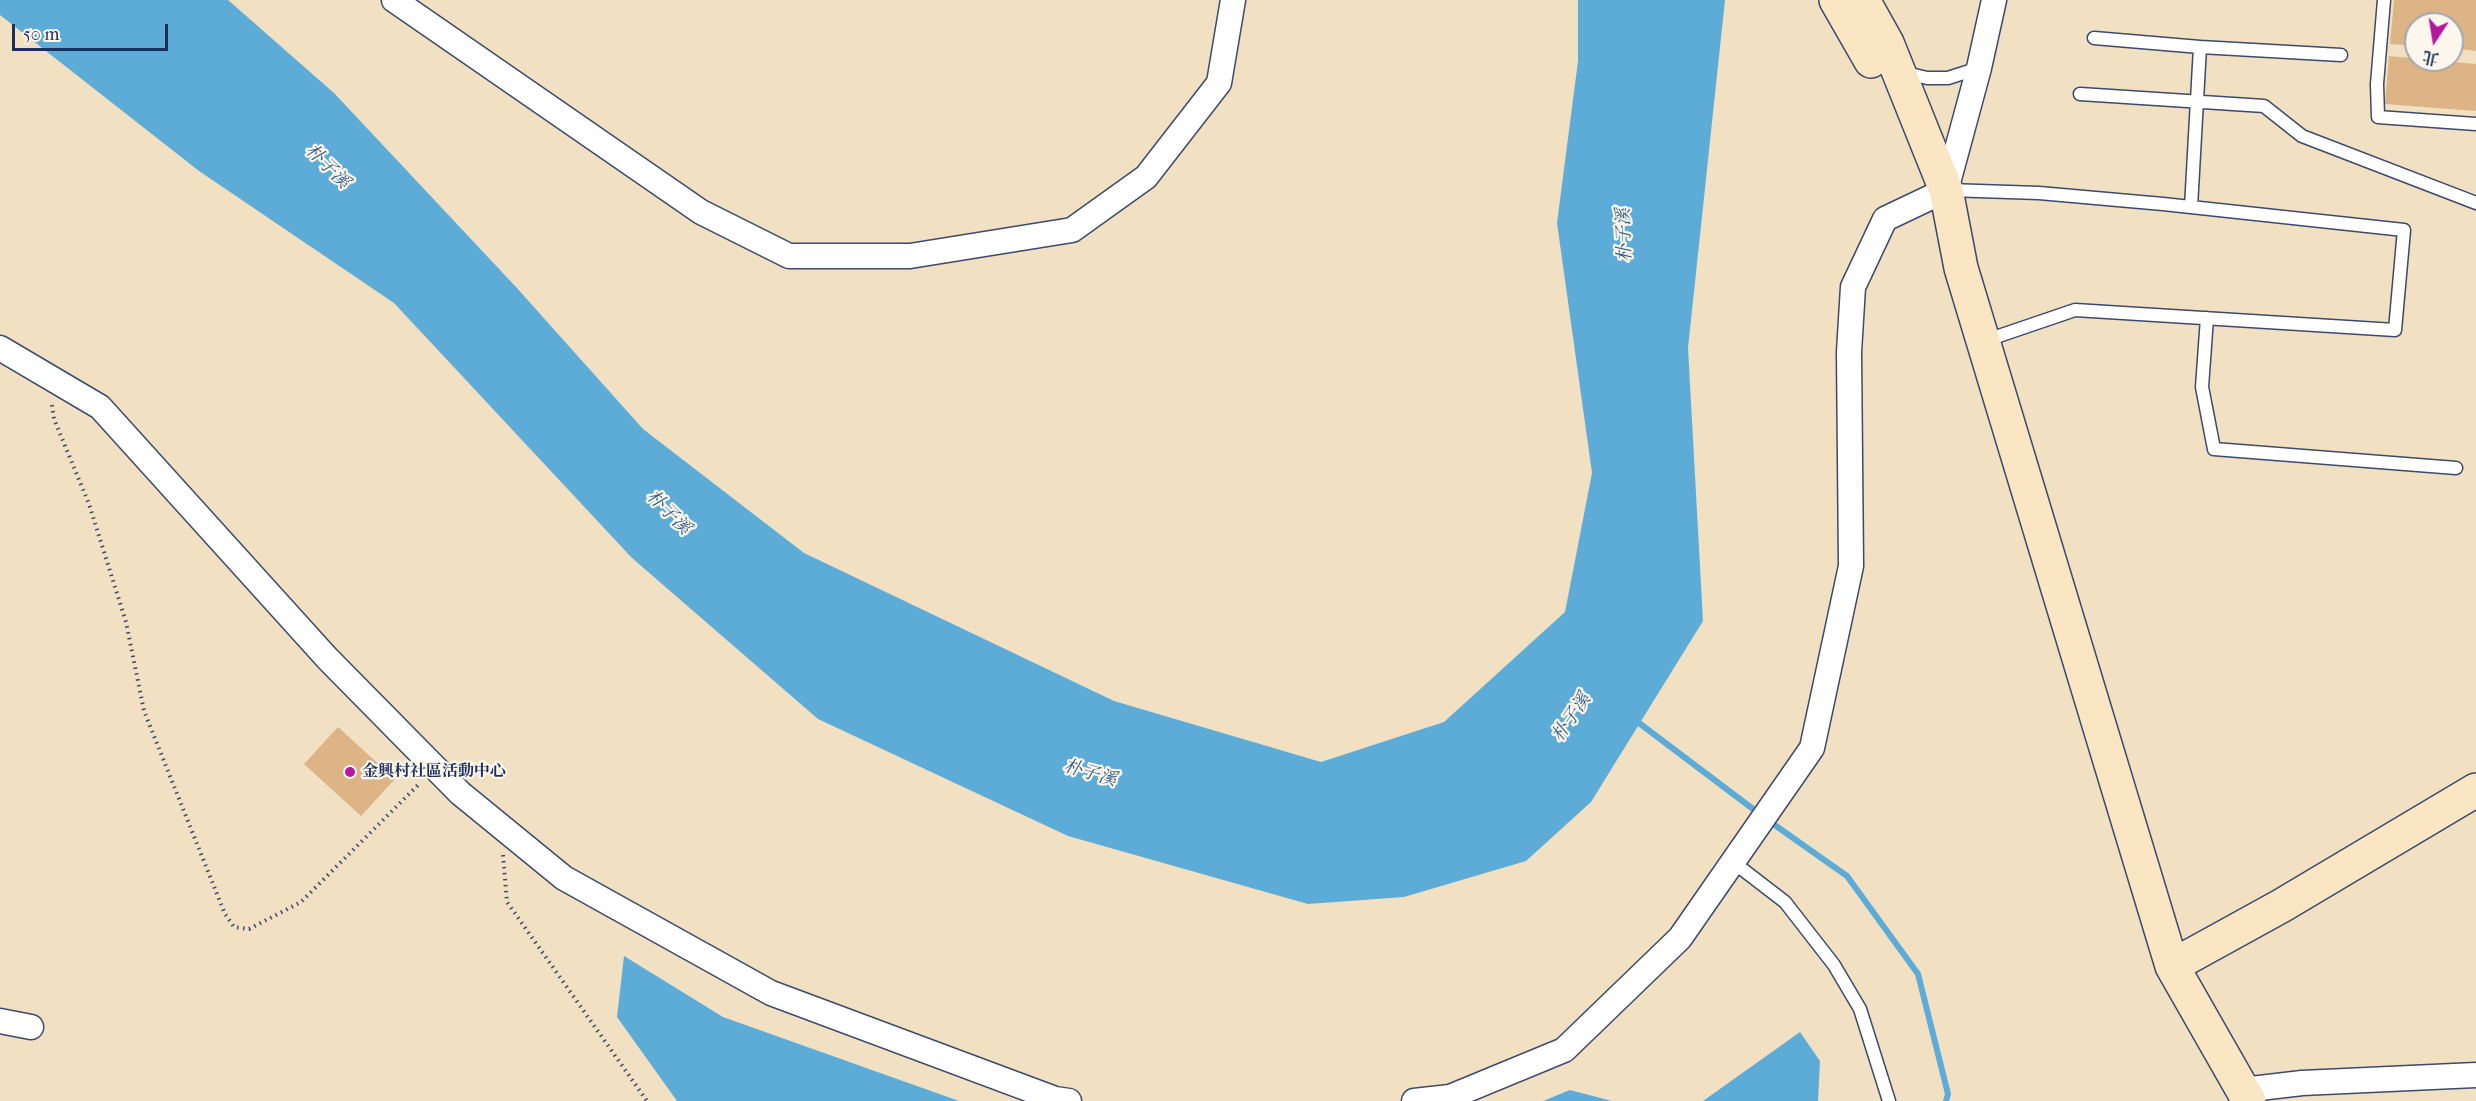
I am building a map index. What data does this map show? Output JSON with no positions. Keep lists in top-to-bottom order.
{
  "water": ["朴子溪"],
  "places": ["金興村社區活動中心"],
  "scale_bar": "50 m",
  "north": "bottom"
}
